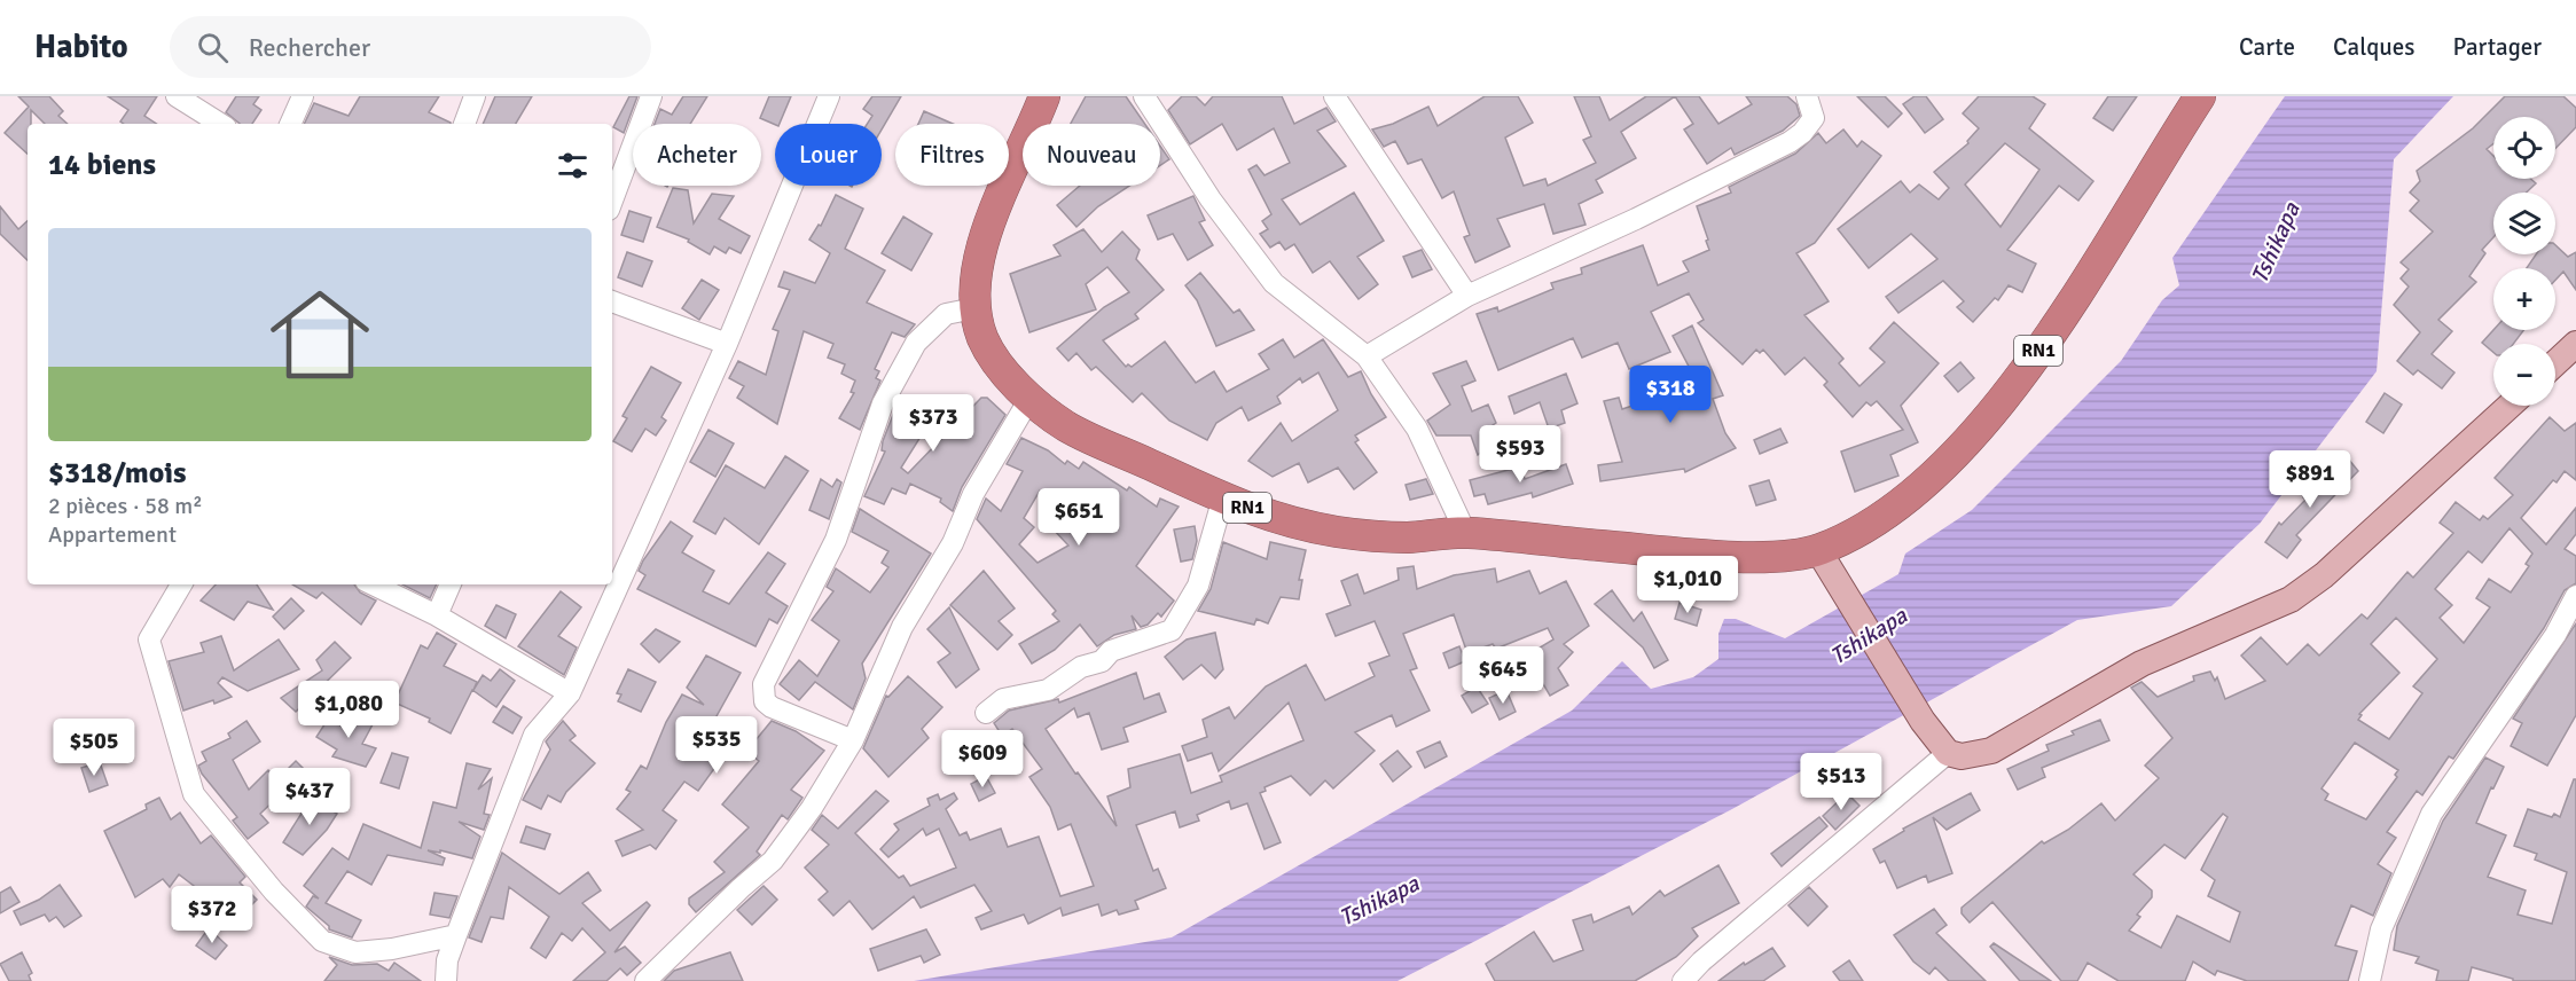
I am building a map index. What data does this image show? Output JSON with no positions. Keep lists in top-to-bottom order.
{
  "streets": {
    "highway": ["RN1"]
  },
  "water": ["Tshikapa"],
  "page": {
    "header": "Habito",
    "search": "Rechercher",
    "nav": ["Carte", "Calques", "Partager"],
    "map_buttons": ["+", "−"],
    "chip": [
      "Acheter",
      "Louer",
      "Filtres",
      "Nouveau"
    ],
    "heading": "14 biens",
    "list": [
      {
        "name": "$318/mois",
        "note": "2 pièces · 58 m² · Appartement"
      }
    ],
    "price": [
      "$318",
      "$373",
      "$593",
      "$891",
      "$651",
      "$1,010",
      "$645",
      "$1,080",
      "$535",
      "$505",
      "$609",
      "$513",
      "$437",
      "$372"
    ]
  }
}
